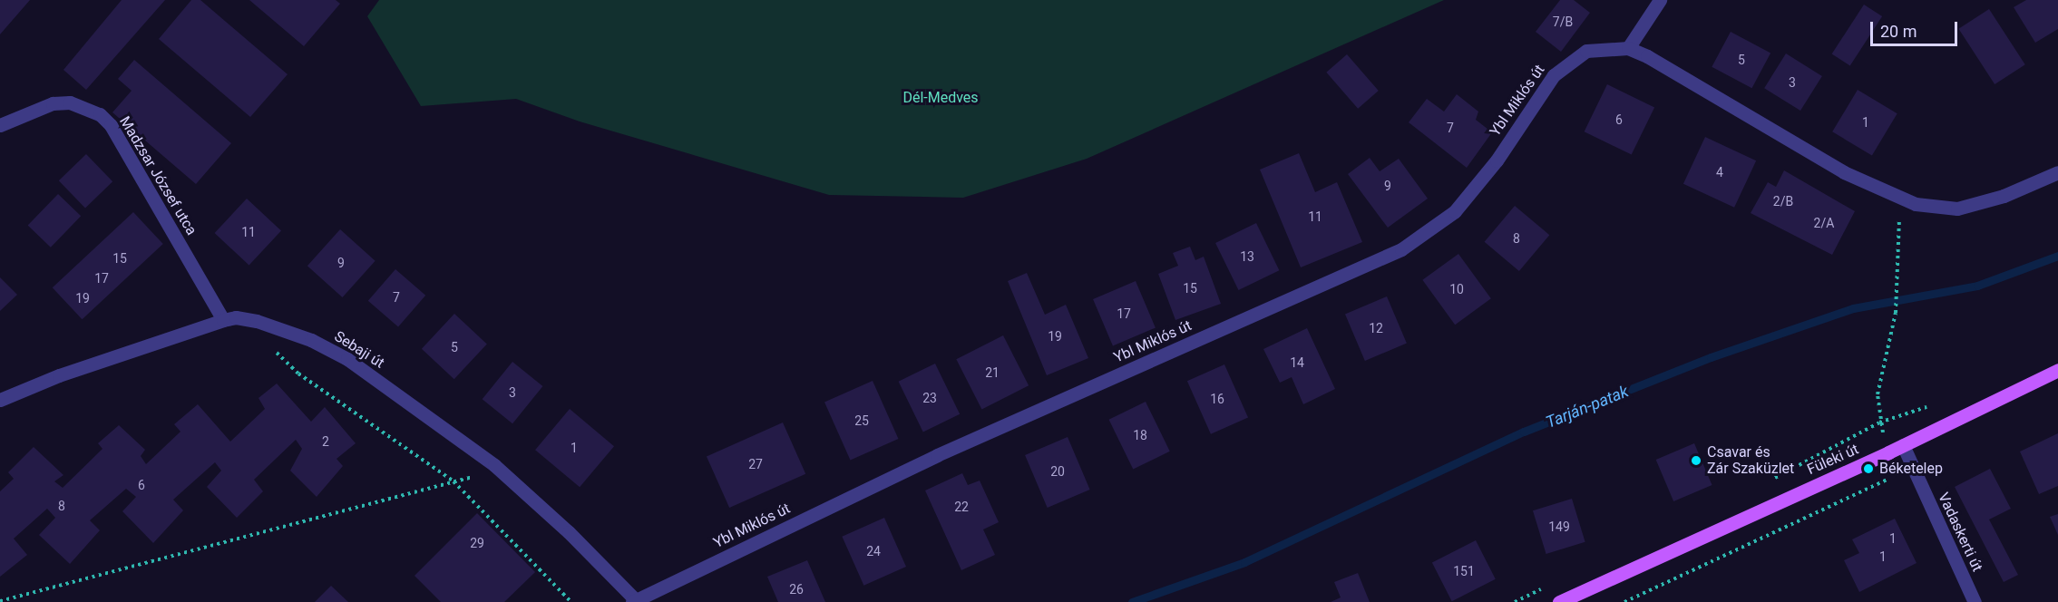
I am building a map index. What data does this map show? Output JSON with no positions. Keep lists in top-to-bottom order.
{
  "streets": {
    "main road": ["Füleki út"],
    "street": [
      "Ybl Miklós út",
      "Madzsar József utca",
      "Sebaji út",
      "Vadaskerti út"
    ]
  },
  "crossings": [
    ["Ybl Miklós út", "Sebaji út"],
    ["Madzsar József utca", "Sebaji út"],
    ["Füleki út", "Vadaskerti út"]
  ],
  "water": ["Tarján-patak"],
  "parks": ["Dél-Medves"],
  "places": ["Csavar és Zár Szaküzlet", "Béketelep"],
  "house_numbers": [
    "7/B",
    "5",
    "3",
    "6",
    "1",
    "7",
    "4",
    "9",
    "2/B",
    "11",
    "2/A",
    "11",
    "8",
    "13",
    "15",
    "9",
    "17",
    "15",
    "10",
    "7",
    "19",
    "17",
    "12",
    "19",
    "5",
    "14",
    "21",
    "3",
    "23",
    "16",
    "25",
    "18",
    "2",
    "1",
    "27",
    "20",
    "6",
    "8",
    "22",
    "149",
    "1",
    "29",
    "24",
    "1",
    "151",
    "26"
  ],
  "scale_bar": "20 m"
}
